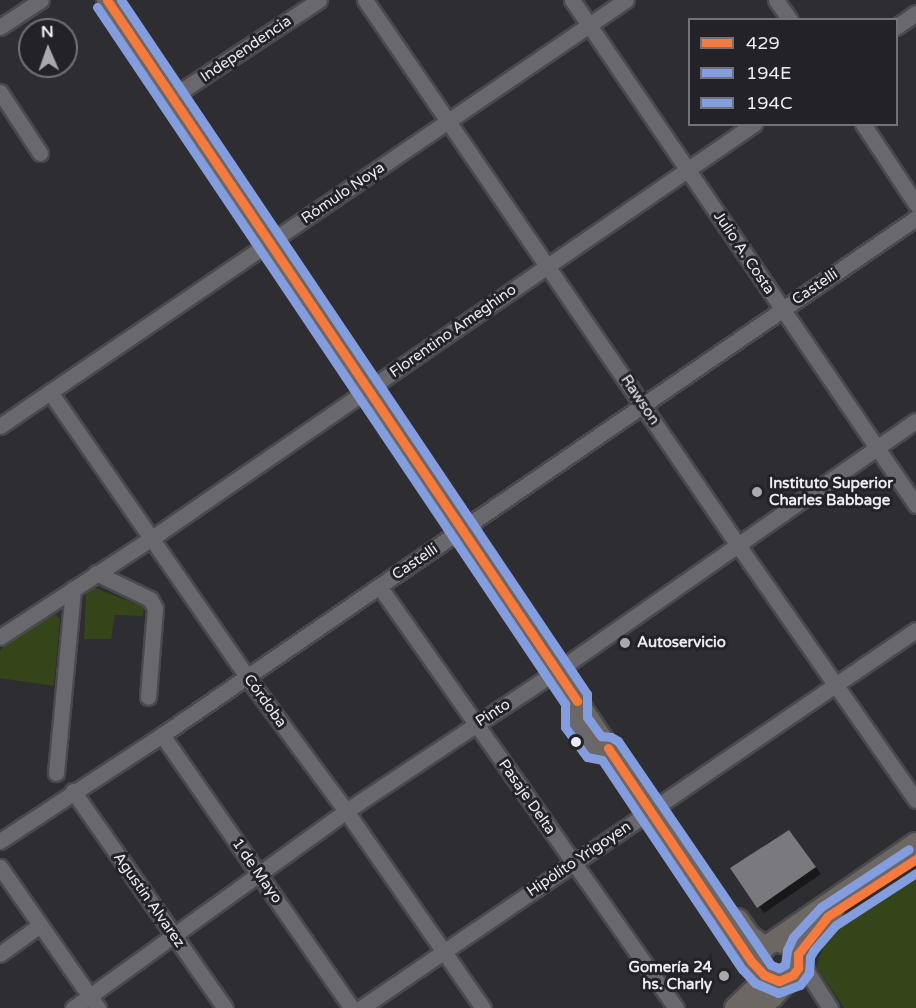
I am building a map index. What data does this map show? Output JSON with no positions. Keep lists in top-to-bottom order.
{
  "streets": {
    "street": [
      "Independencia",
      "Rómulo Noya",
      "Julio A. Costa",
      "Castelli",
      "Florentino Ameghino",
      "Rawson",
      "Córdoba",
      "Pinto",
      "Pasaje Delta",
      "Hipólito Yrigoyen",
      "1 de Mayo",
      "Agustín Alvarez"
    ]
  },
  "crossings": [
    ["Rómulo Noya", "Julio A. Costa"],
    ["Rómulo Noya", "Rawson"],
    ["Rómulo Noya", "Córdoba"],
    ["Julio A. Costa", "Castelli"],
    ["Julio A. Costa", "Florentino Ameghino"],
    ["Julio A. Costa", "Pinto"],
    ["Castelli", "Rawson"],
    ["Castelli", "Córdoba"],
    ["Castelli", "Pasaje Delta"],
    ["Castelli", "1 de Mayo"],
    ["Castelli", "Agustín Alvarez"],
    ["Florentino Ameghino", "Rawson"],
    ["Florentino Ameghino", "Córdoba"],
    ["Rawson", "Pinto"],
    ["Rawson", "Hipólito Yrigoyen"],
    ["Córdoba", "Pinto"],
    ["Córdoba", "Hipólito Yrigoyen"],
    ["Pinto", "Pasaje Delta"],
    ["Pinto", "1 de Mayo"],
    ["Pinto", "Agustín Alvarez"],
    ["Pasaje Delta", "Hipólito Yrigoyen"]
  ],
  "places": ["Instituto Superior Charles Babbage", "Autoservicio", "Gomería 24 hs. Charly"],
  "lines": ["transit line 429", "transit line 194C", "transit line 194E"],
  "legend": ["429", "194E", "194C"],
  "north": "top"
}
